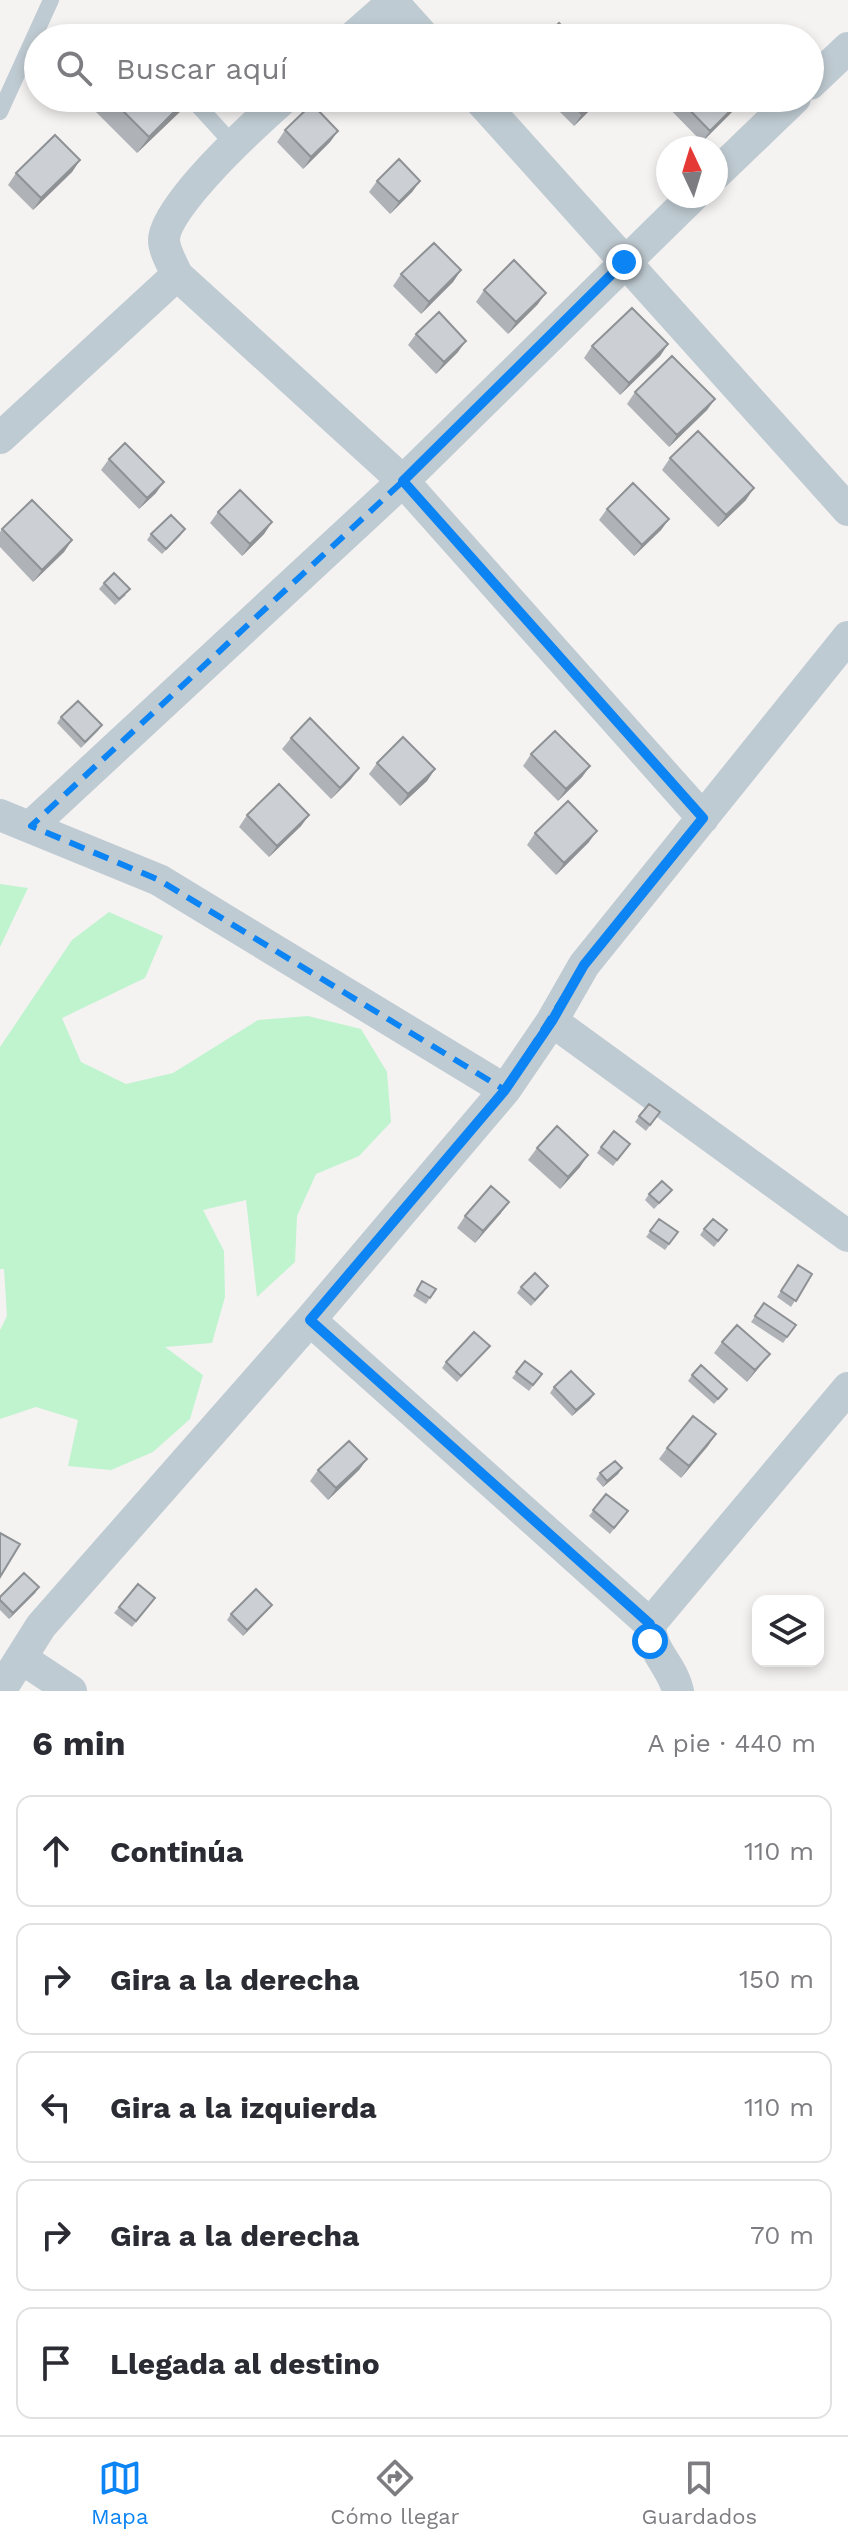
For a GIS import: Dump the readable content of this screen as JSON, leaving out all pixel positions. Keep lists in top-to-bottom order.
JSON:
{
  "north": "top",
  "page": {
    "search": "Buscar aquí",
    "heading": ["6 min", "A pie · 440 m"],
    "list": [
      ["Continúa", "110 m"],
      ["Gira a la derecha", "150 m"],
      ["Gira a la izquierda", "110 m"],
      ["Gira a la derecha", "70 m"],
      "Llegada al destino"
    ],
    "nav": ["Mapa", "Cómo llegar", "Guardados"]
  }
}
